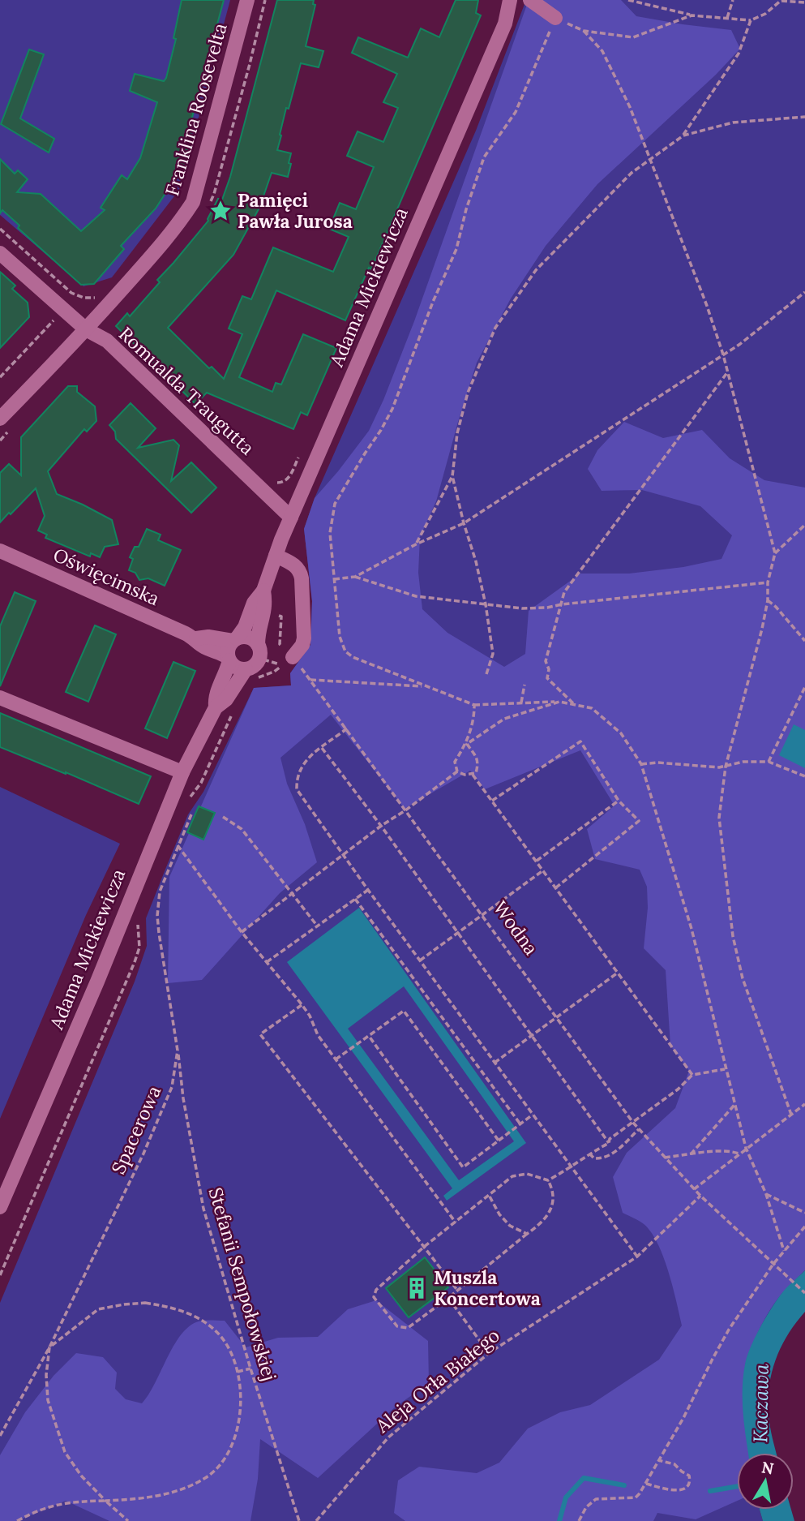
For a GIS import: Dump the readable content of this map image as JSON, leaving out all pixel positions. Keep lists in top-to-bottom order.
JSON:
{
  "streets": {
    "street": [
      "Franklina Roosevelta",
      "Adama Mickiewicza",
      "Romualda Traugutta",
      "Oświęcimska"
    ],
    "path": [
      "Wodna",
      "Spacerowa",
      "Stefanii Sempołowskiej",
      "Aleja Orła Białego"
    ]
  },
  "crossings": [
    ["Franklina Roosevelta", "Romualda Traugutta"],
    ["Adama Mickiewicza", "Romualda Traugutta"],
    ["Adama Mickiewicza", "Oświęcimska"],
    ["Wodna", "Aleja Orła Białego"],
    ["Spacerowa", "Stefanii Sempołowskiej"]
  ],
  "water": ["Kaczawa"],
  "places": {
    "place": ["Pamięci Pawła Jurosa"],
    "building": ["Muszla Koncertowa"]
  },
  "north": "top"
}
